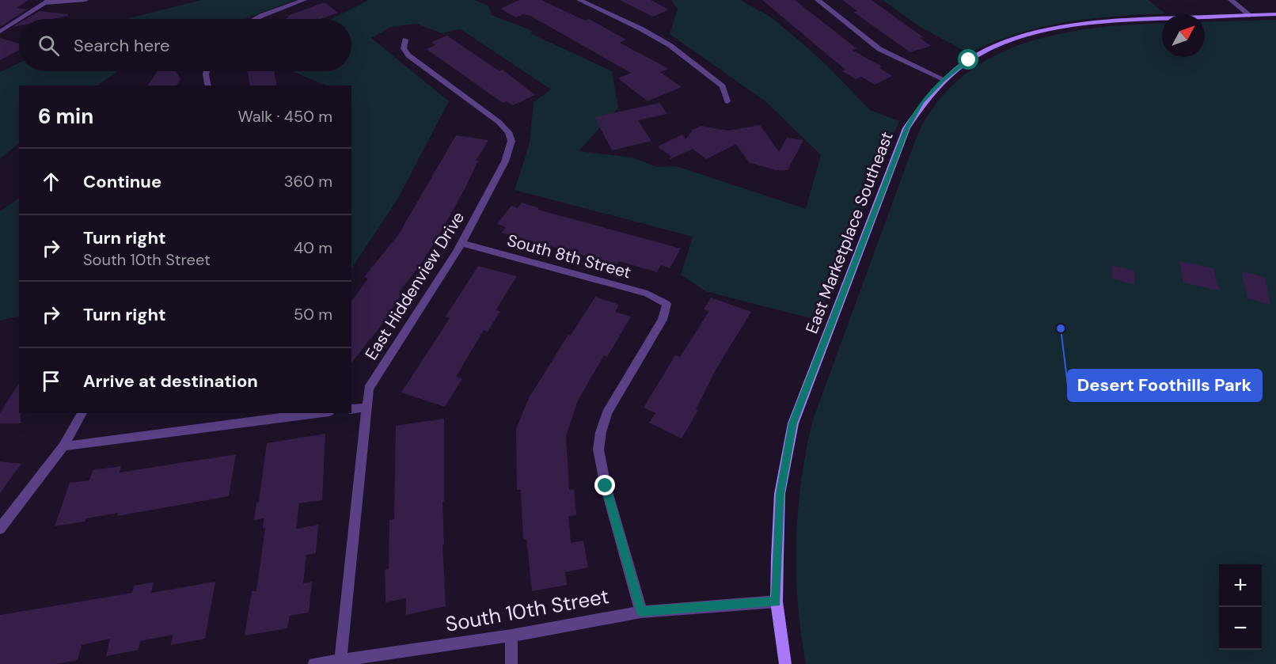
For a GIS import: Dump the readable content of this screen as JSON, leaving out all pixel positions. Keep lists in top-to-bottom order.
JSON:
{
  "streets": {
    "street": [
      "East Marketplace Southeast",
      "South 8th Street",
      "East Hiddenview Drive",
      "South 10th Street"
    ]
  },
  "crossings": [
    ["East Marketplace Southeast", "South 10th Street"],
    ["South 8th Street", "East Hiddenview Drive"],
    ["South 8th Street", "South 10th Street"],
    ["East Hiddenview Drive", "South 10th Street"]
  ],
  "places": ["Desert Foothills Park"],
  "north": "top right",
  "page": {
    "search": "Search here",
    "heading": ["6 min", "Walk · 450 m"],
    "list": [
      ["Continue", "360 m"],
      ["Turn right", "South 10th Street", "40 m"],
      ["Turn right", "50 m"],
      "Arrive at destination"
    ],
    "map_buttons": ["+", "−"]
  }
}
